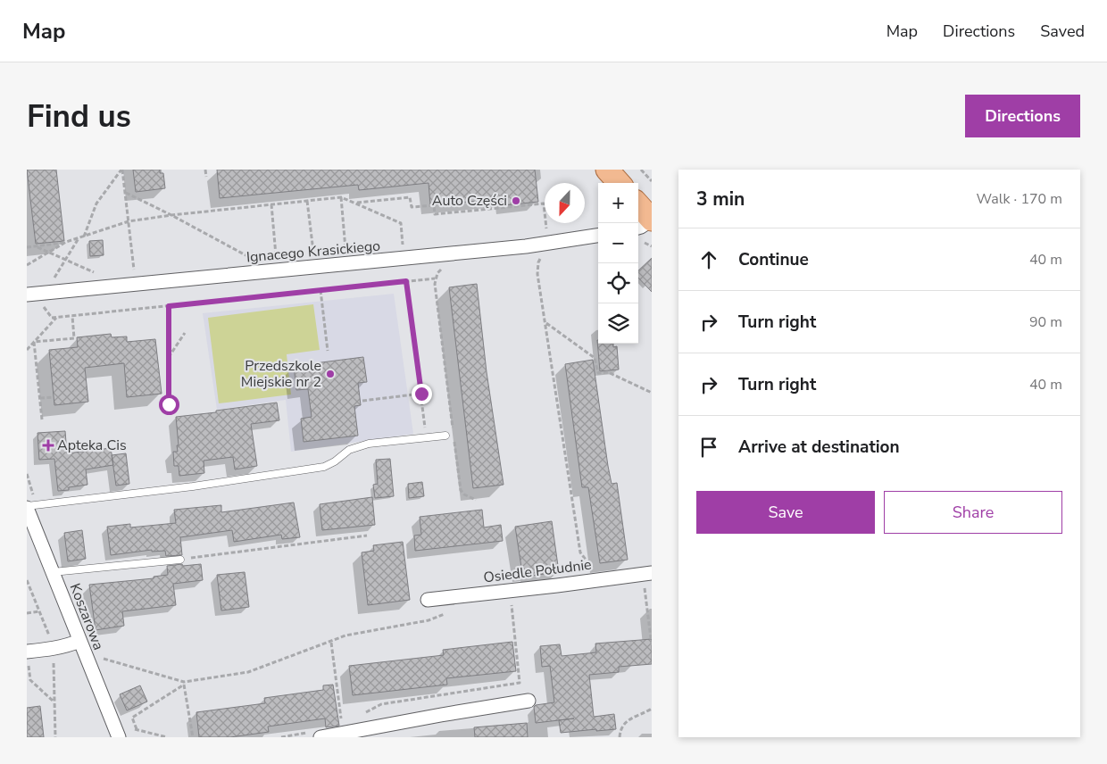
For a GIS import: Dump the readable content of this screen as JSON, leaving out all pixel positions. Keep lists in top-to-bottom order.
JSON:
{
  "streets": {
    "street": ["Ignacego Krasickiego", "Osiedle Południe", "Koszarowa"]
  },
  "places": {
    "other": ["Auto Części", "Przedszkole Miejskie nr 2"],
    "health": ["Apteka Cis"]
  },
  "north": "bottom",
  "page": {
    "header": "Map",
    "nav": ["Map", "Directions", "Saved"],
    "buttons": [
      "Directions",
      ["Save", "Share"]
    ],
    "title": "Find us",
    "heading": ["3 min", "Walk · 170 m"],
    "map_buttons": ["+", "−"],
    "list": [
      ["Continue", "40 m"],
      ["Turn right", "90 m"],
      ["Turn right", "40 m"],
      "Arrive at destination"
    ]
  }
}
